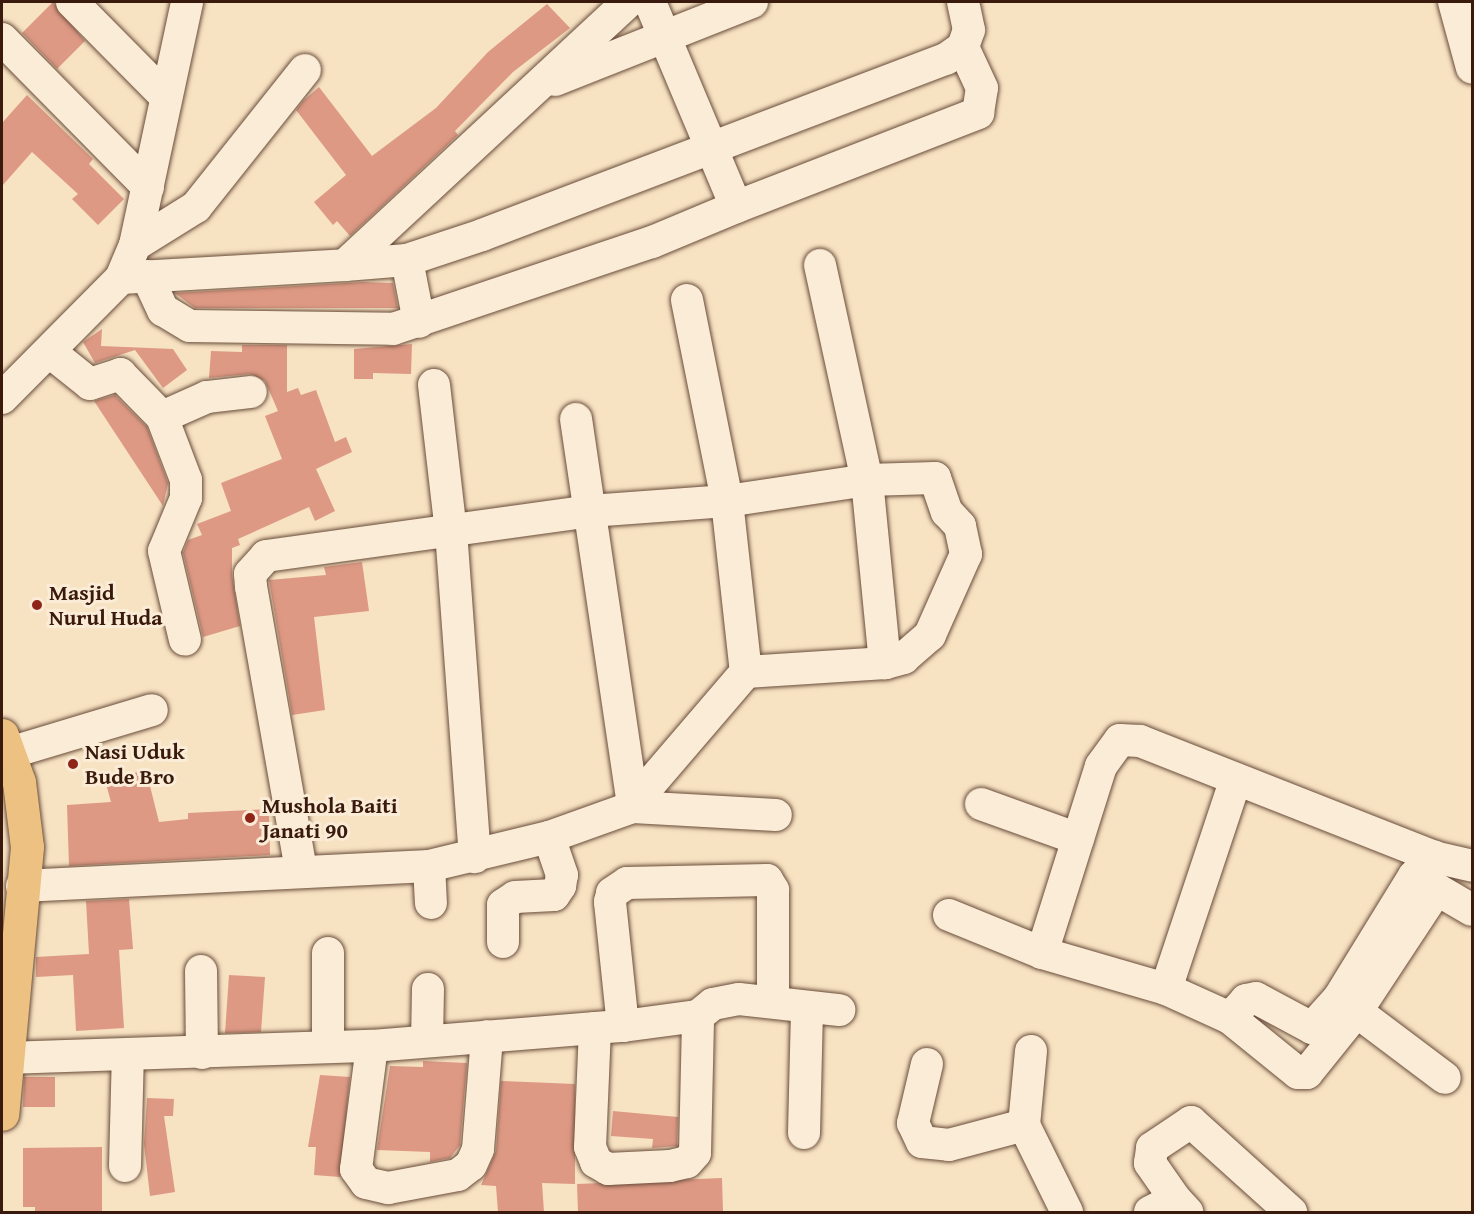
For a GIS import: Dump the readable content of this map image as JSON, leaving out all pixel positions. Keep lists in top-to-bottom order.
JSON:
{
  "places": ["Masjid Nurul Huda", "Nasi Uduk Bude Bro", "Mushola Baiti Janati 90"]
}
